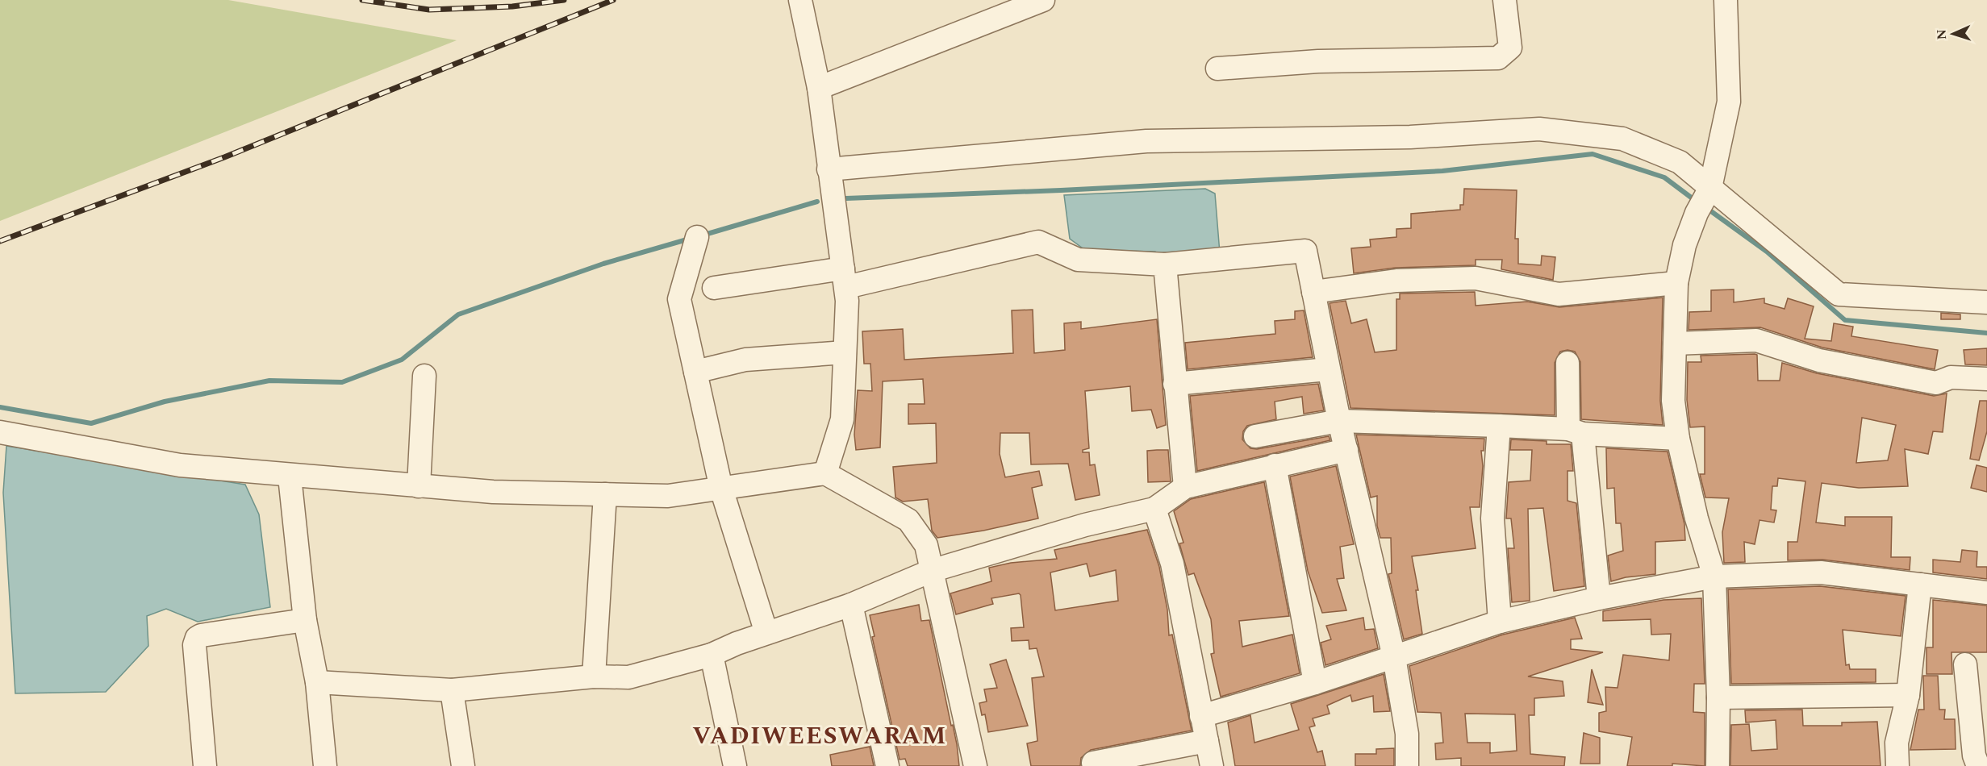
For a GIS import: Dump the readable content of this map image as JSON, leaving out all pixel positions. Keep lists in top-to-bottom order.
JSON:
{
  "districts": ["VADIWEESWARAM"],
  "north": "left"
}
